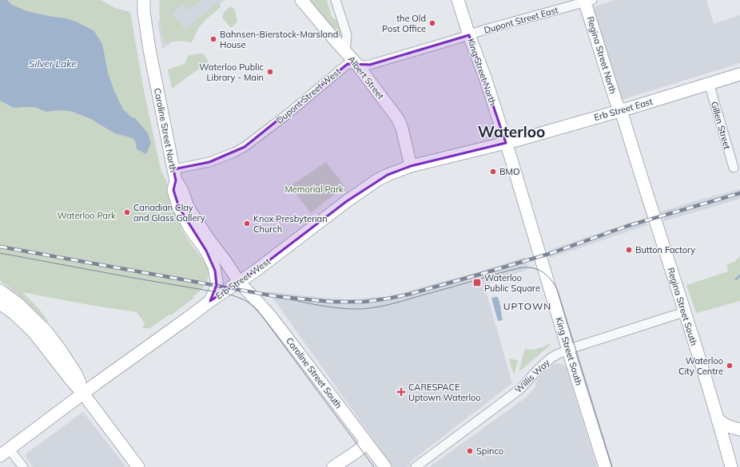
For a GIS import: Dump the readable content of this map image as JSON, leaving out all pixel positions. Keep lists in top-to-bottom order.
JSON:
{
  "streets": {
    "main road": [
      "Regina Street North",
      "King Street North",
      "Albert Street",
      "Erb Street East",
      "Caroline Street North",
      "Erb Street West",
      "Regina Street South",
      "King Street South",
      "Caroline Street South"
    ],
    "street": [
      "Dupont Street East",
      "Dupont Street West",
      "Gillen Street",
      "Willis Way"
    ]
  },
  "crossings": [
    ["Dupont Street East", "Regina Street North"],
    ["Dupont Street East", "King Street North"],
    ["Dupont Street East", "Dupont Street West"],
    ["Regina Street North", "Erb Street East"],
    ["Regina Street North", "Regina Street South"],
    ["King Street North", "Dupont Street West"],
    ["King Street North", "Erb Street East"],
    ["King Street North", "Erb Street West"],
    ["King Street North", "King Street South"],
    ["Albert Street", "Dupont Street West"],
    ["Albert Street", "Erb Street West"],
    ["Dupont Street West", "Caroline Street North"],
    ["Erb Street East", "Gillen Street"],
    ["Erb Street East", "Erb Street West"],
    ["Erb Street East", "Regina Street South"],
    ["Erb Street East", "King Street South"],
    ["Caroline Street North", "Erb Street West"],
    ["Caroline Street North", "Caroline Street South"],
    ["Erb Street West", "King Street South"],
    ["Erb Street West", "Caroline Street South"],
    ["Regina Street South", "Willis Way"],
    ["King Street South", "Willis Way"]
  ],
  "districts": ["Waterloo", "UPTOWN"],
  "water": ["Silver Lake"],
  "parks": ["Memorial Park", "Waterloo Park"],
  "places": {
    "other": [
      "the Old Post Office",
      "Bahnsen-Bierstock-Marsland House",
      "Waterloo Public Library - Main",
      "BMO",
      "Canadian Clay and Glass Gallery",
      "Knox Presbyterian Church",
      "Button Factory",
      "Waterloo City Centre",
      "Spinco"
    ],
    "transit": ["Waterloo Public Square"],
    "health": ["CARESPACE Uptown Waterloo"]
  }
}
